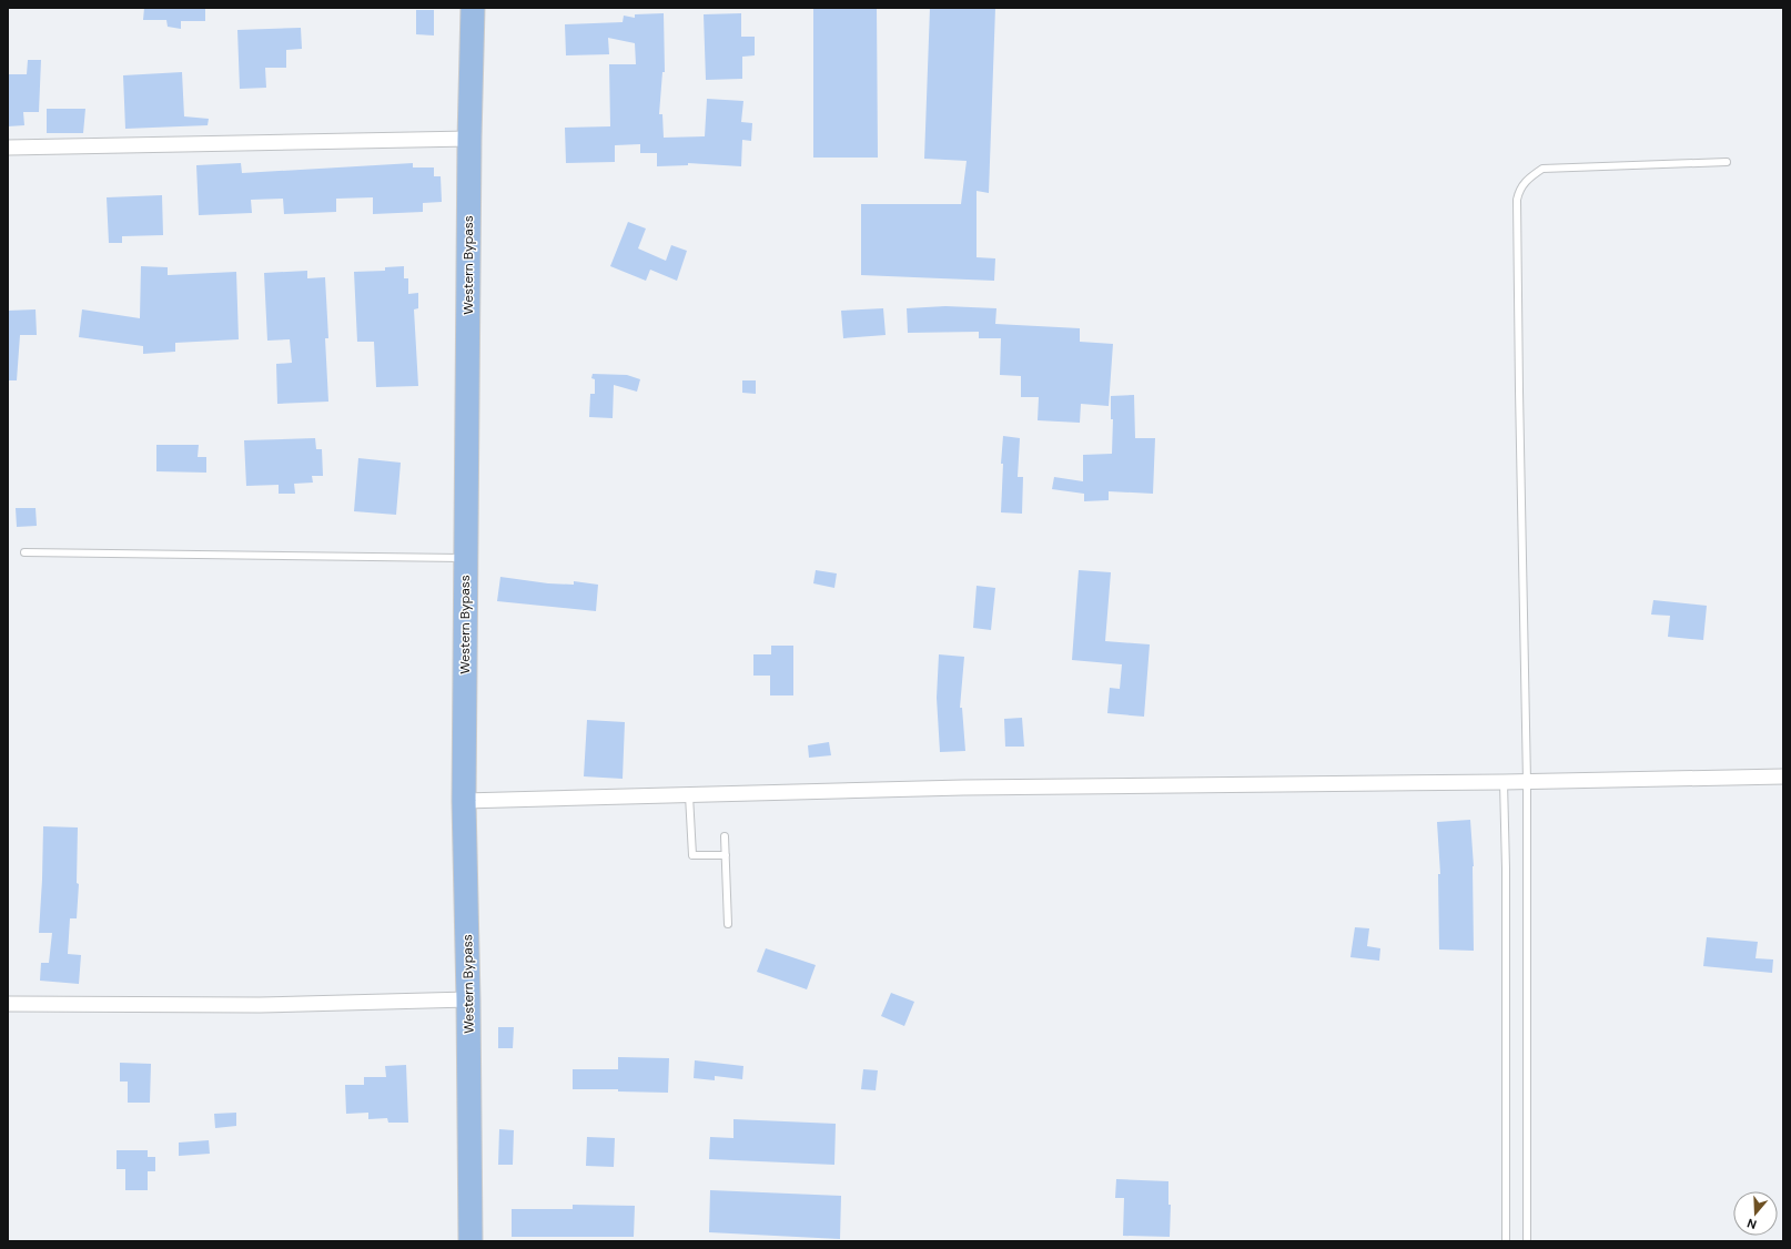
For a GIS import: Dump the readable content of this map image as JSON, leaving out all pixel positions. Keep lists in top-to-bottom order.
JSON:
{
  "streets": {
    "main road": ["Western Bypass"]
  },
  "north": "bottom"
}
